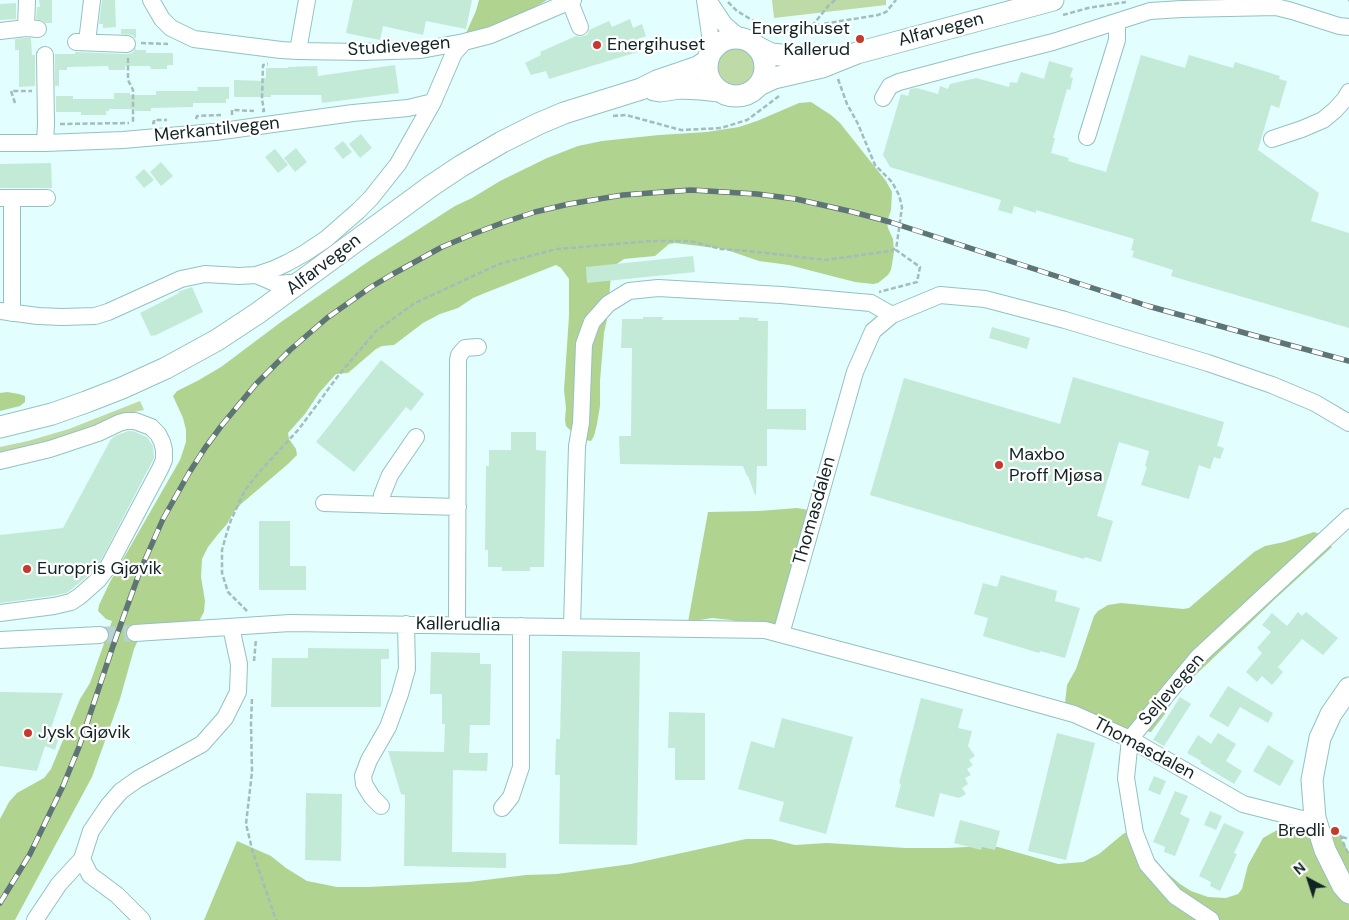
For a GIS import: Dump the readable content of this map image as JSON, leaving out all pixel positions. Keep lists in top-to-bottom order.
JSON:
{
  "streets": {
    "main road": ["Alfarvegen"],
    "street": [
      "Studievegen",
      "Merkantilvegen",
      "Thomasdalen",
      "Kallerudlia",
      "Seljevegen"
    ]
  },
  "crossings": [
    ["Thomasdalen", "Kallerudlia"],
    ["Thomasdalen", "Seljevegen"]
  ],
  "places": [
    "Energihuset Kallerud",
    "Energihuset",
    "Maxbo Proff Mjøsa",
    "Europris Gjøvik",
    "Jysk Gjøvik",
    "Bredli"
  ],
  "north": "top left"
}
